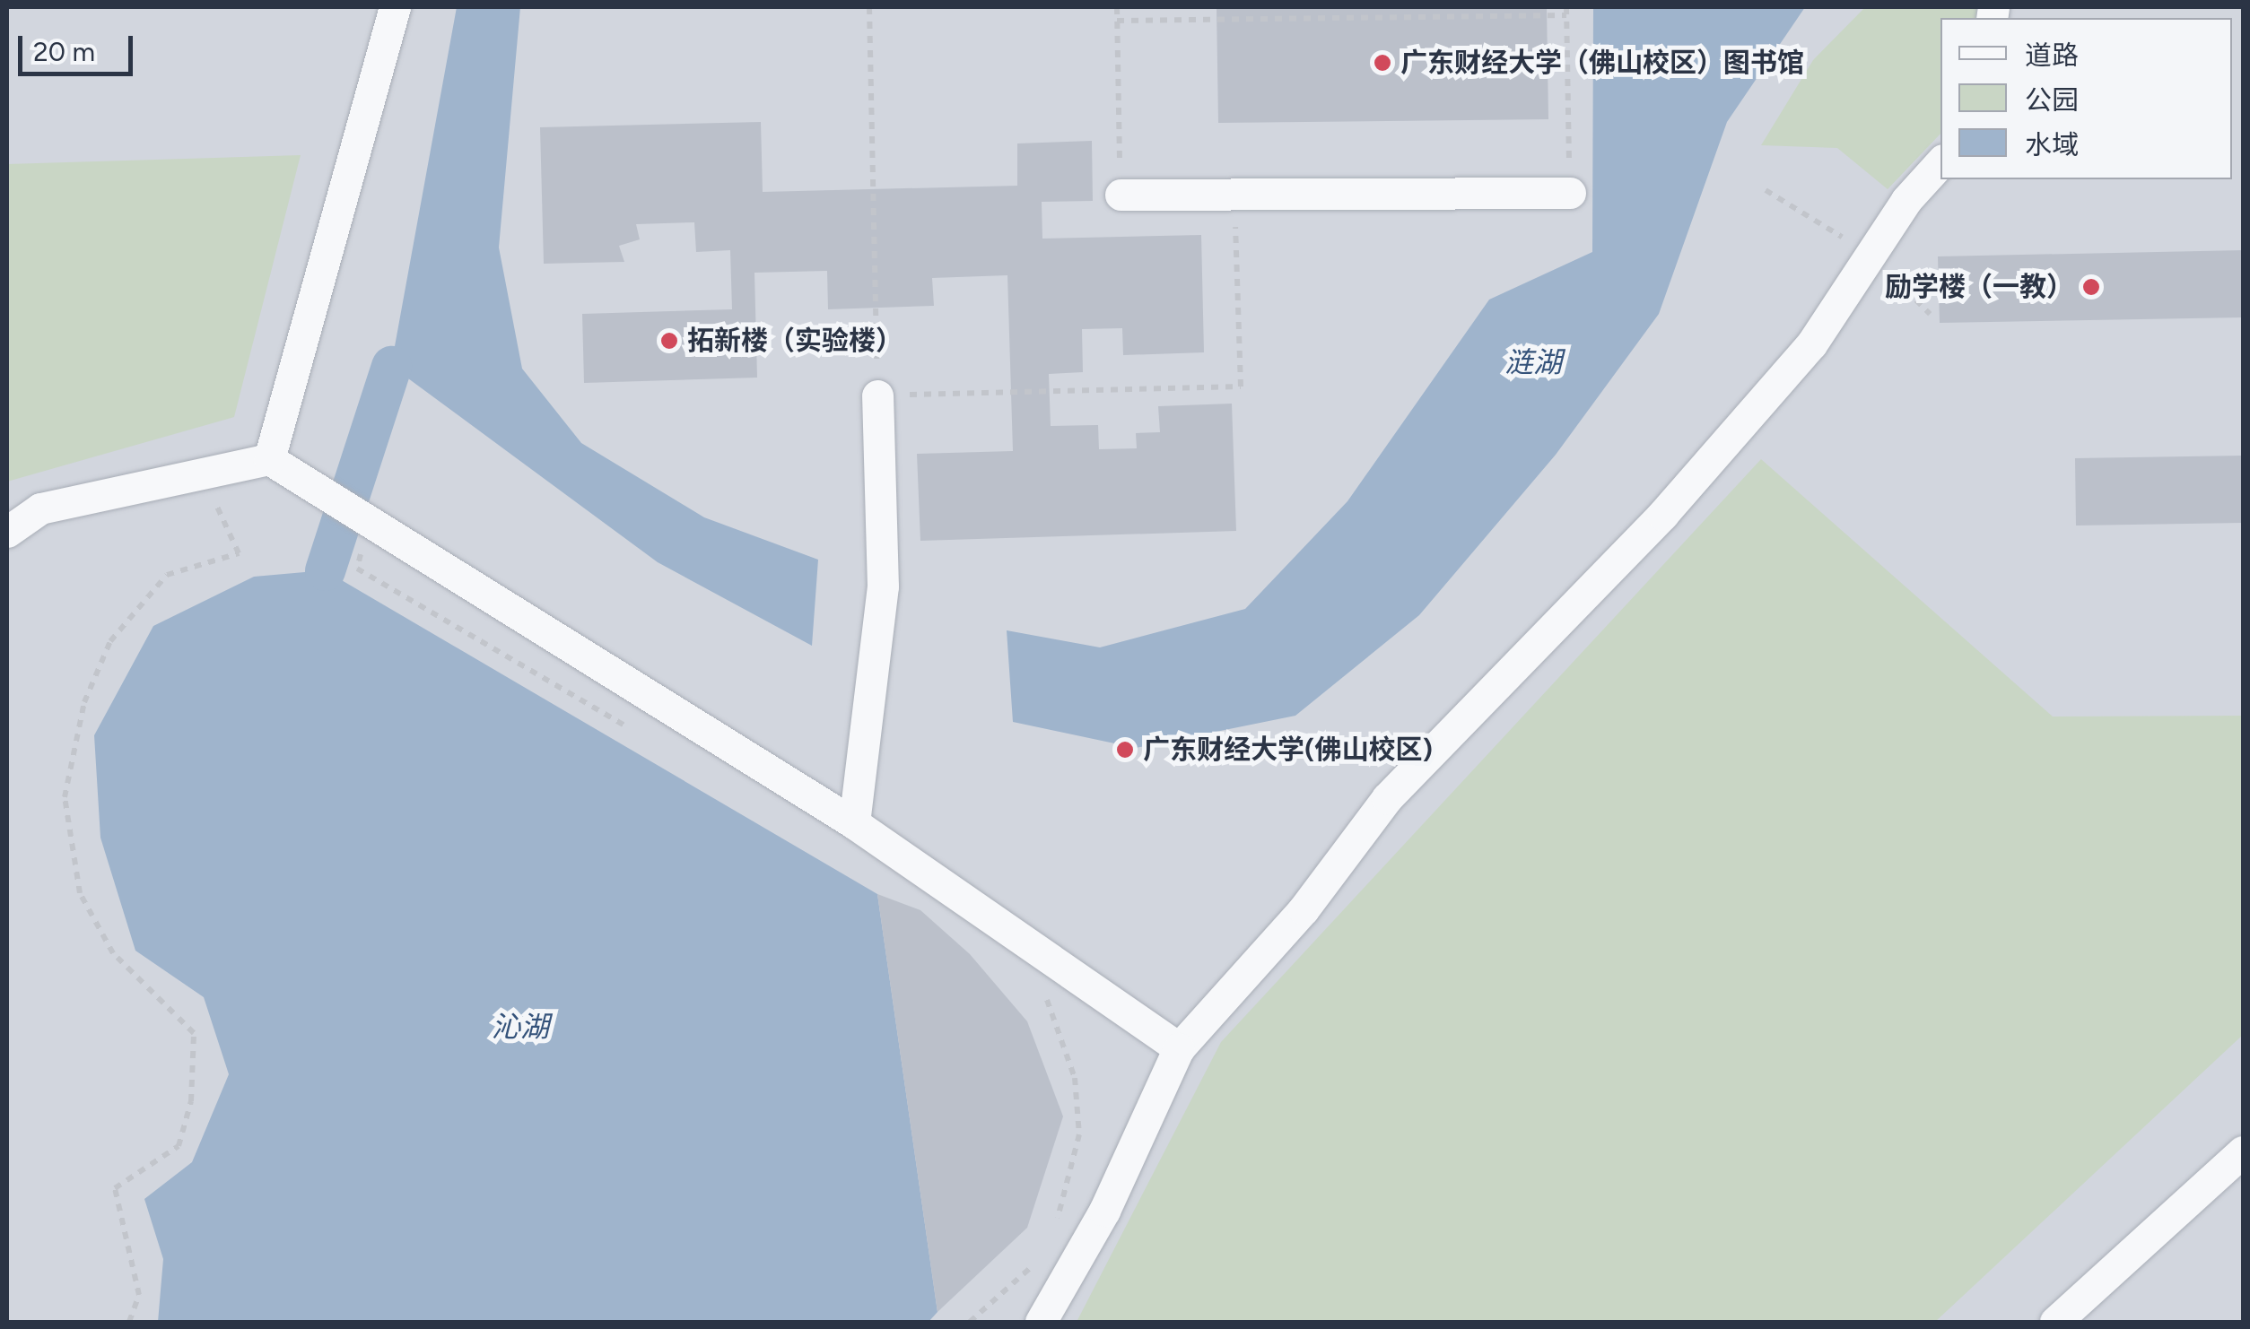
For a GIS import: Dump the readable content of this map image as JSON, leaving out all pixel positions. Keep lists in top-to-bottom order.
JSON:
{
  "water": ["涟湖", "沁湖"],
  "places": [
    "广东财经大学（佛山校区）图书馆",
    "励学楼（一教）",
    "拓新楼（实验楼）",
    "广东财经大学(佛山校区)"
  ],
  "legend": ["道路", "公园", "水域"],
  "scale_bar": "20 m"
}
